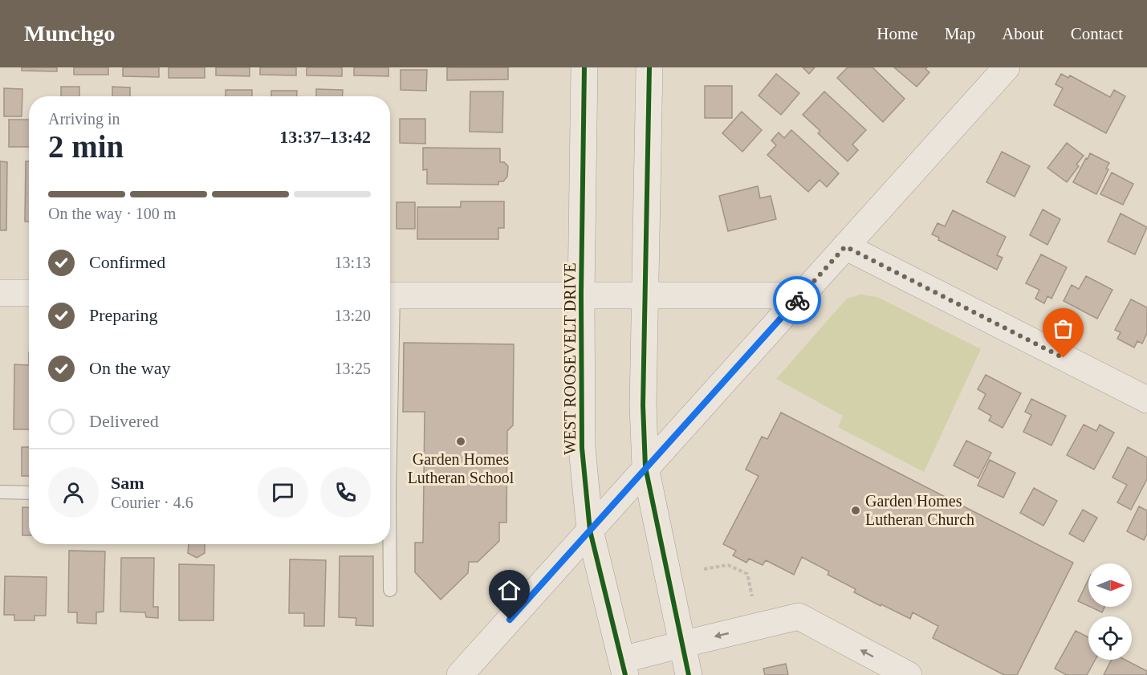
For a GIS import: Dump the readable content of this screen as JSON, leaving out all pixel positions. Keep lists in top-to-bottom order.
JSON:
{
  "streets": {
    "street": ["WEST ROOSEVELT DRIVE"]
  },
  "places": ["Garden Homes Lutheran School", "Garden Homes Lutheran Church"],
  "north": "right",
  "page": {
    "header": "Munchgo",
    "nav": [
      "Home",
      "Map",
      "About",
      "Contact"
    ],
    "heading": ["2 min", "Arriving in", "13:37–13:42"],
    "panel": ["Sam", "Courier · 4.6"],
    "bar": "On the way · 100 m",
    "list": [
      ["Confirmed", "13:13"],
      ["Preparing", "13:20"],
      ["On the way", "13:25"],
      "Delivered"
    ]
  }
}
